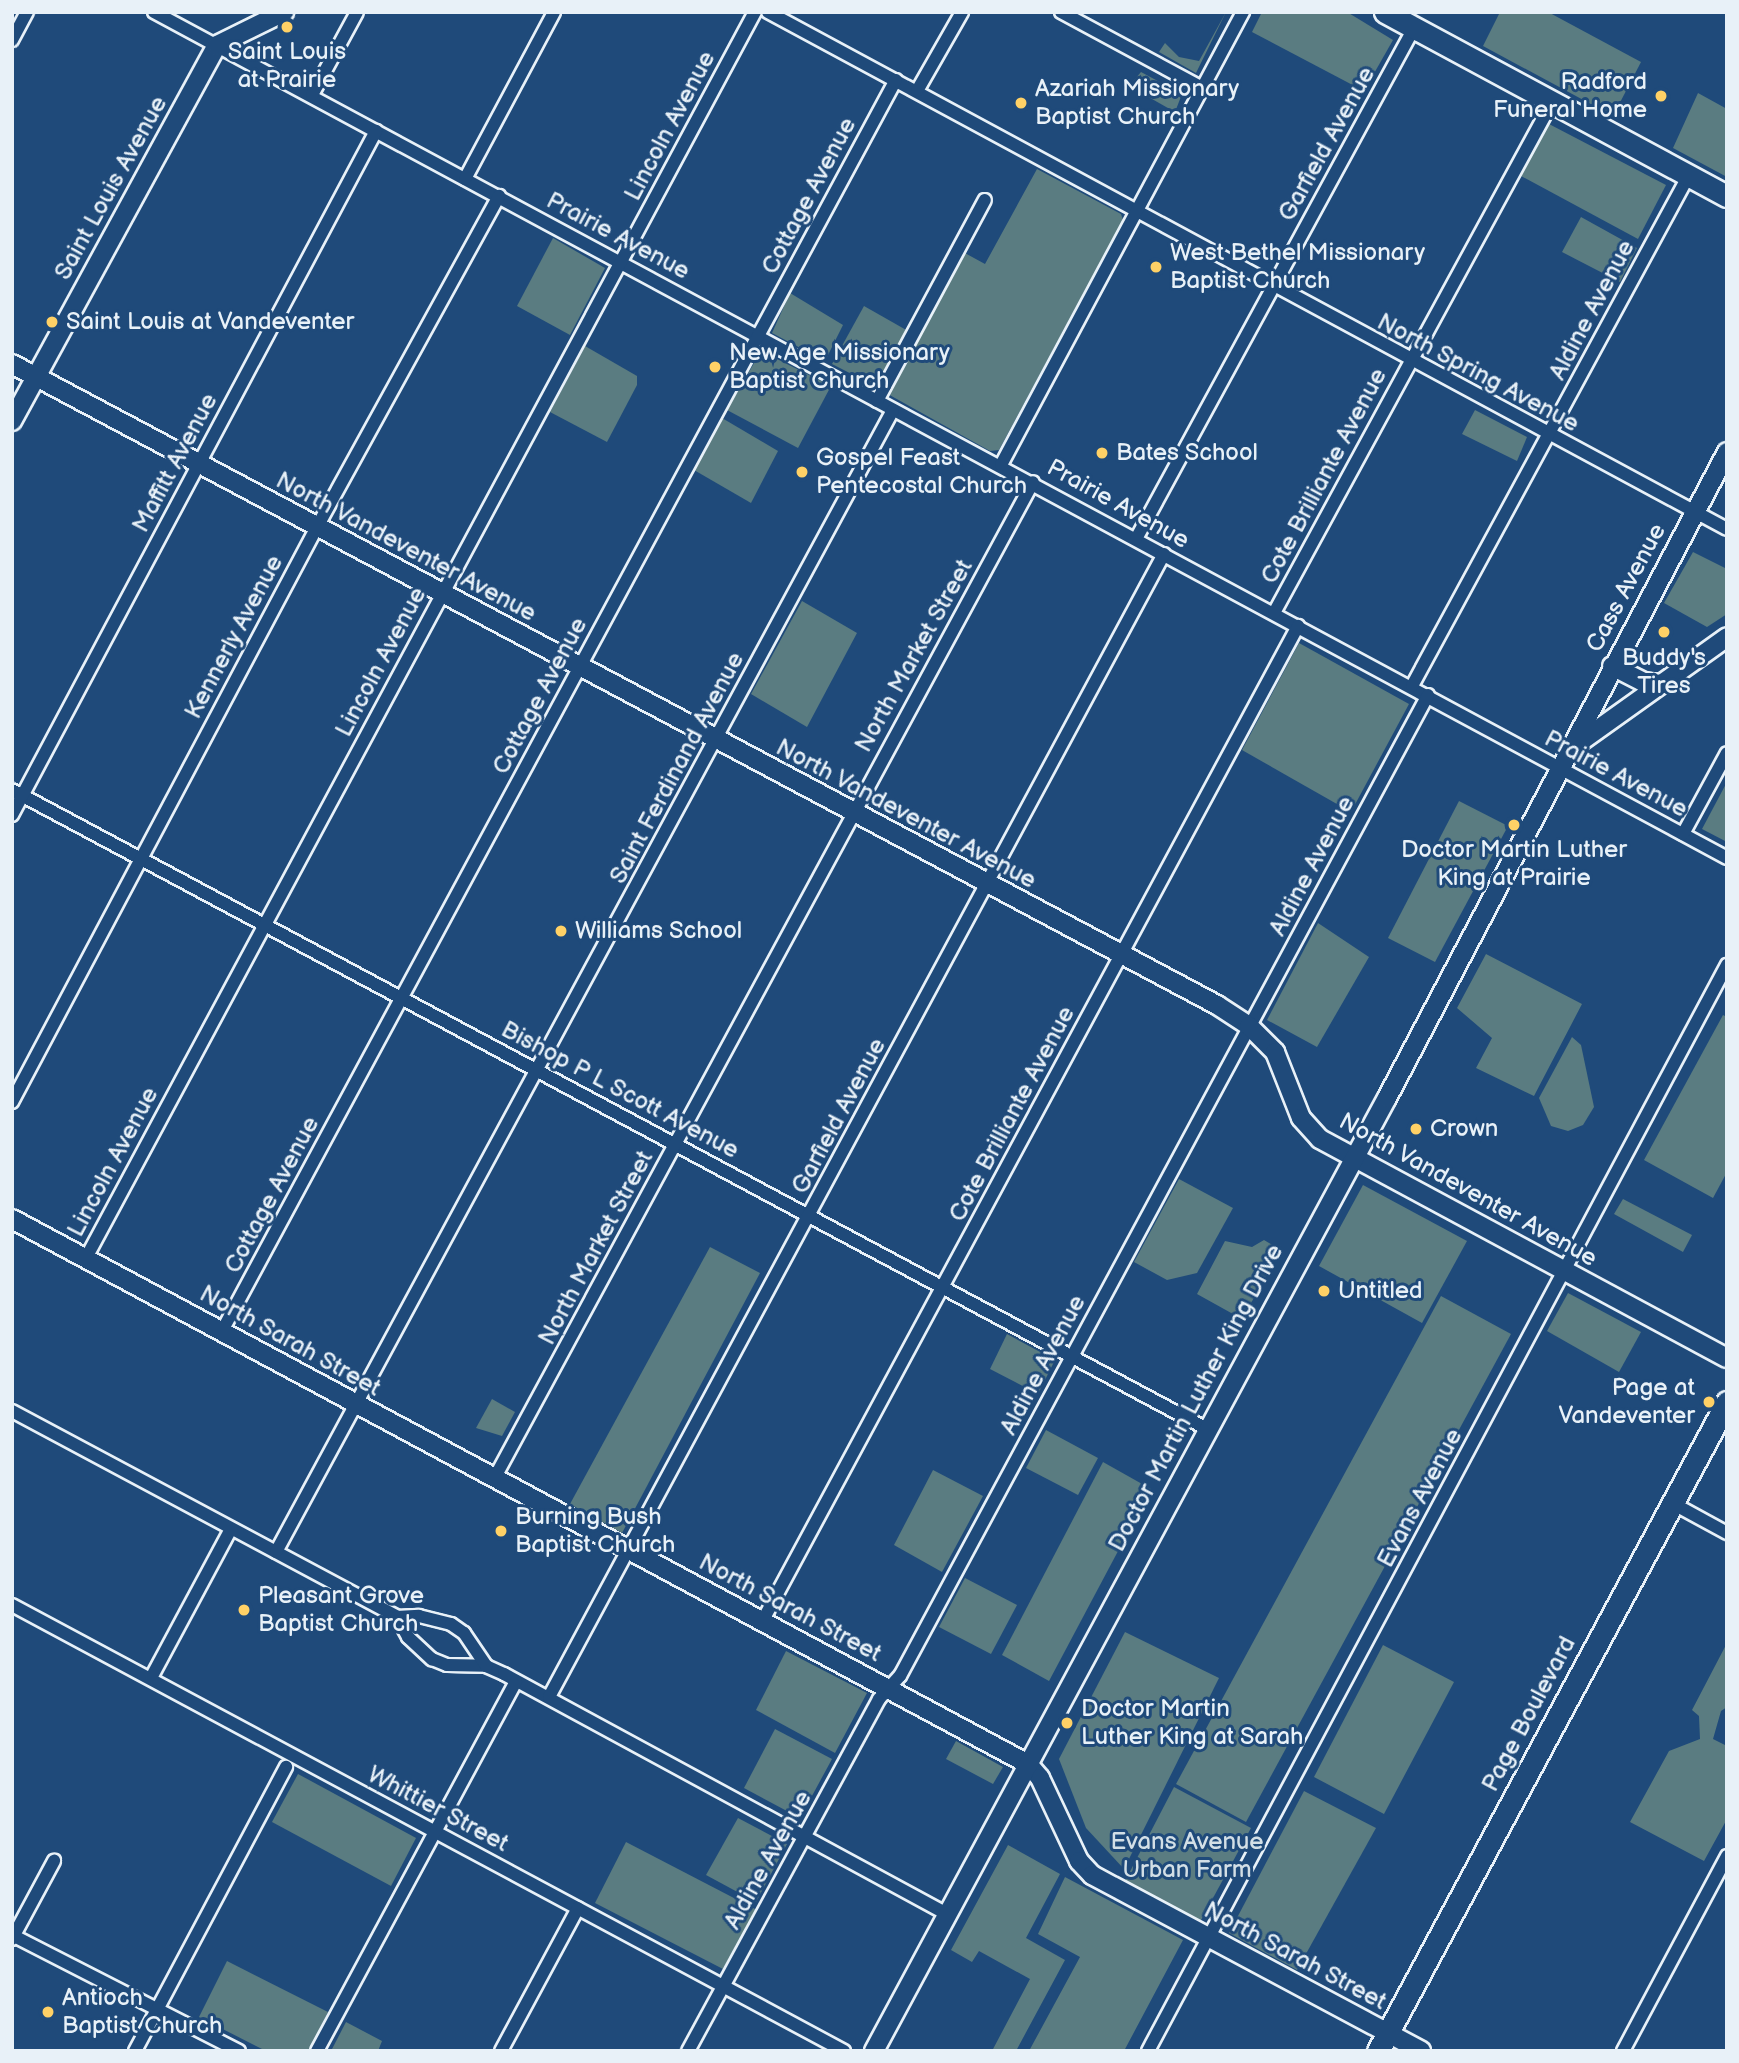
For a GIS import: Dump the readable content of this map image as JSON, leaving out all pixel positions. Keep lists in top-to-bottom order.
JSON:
{
  "streets": {
    "main road": [
      "Saint Louis Avenue",
      "North Vandeventer Avenue",
      "Cass Avenue",
      "North Sarah Street",
      "Doctor Martin Luther King Drive",
      "Page Boulevard"
    ],
    "street": [
      "Lincoln Avenue",
      "Garfield Avenue",
      "Cottage Avenue",
      "Prairie Avenue",
      "Aldine Avenue",
      "North Spring Avenue",
      "Maffitt Avenue",
      "Cote Brilliante Avenue",
      "Kennerly Avenue",
      "North Market Street",
      "Saint Ferdinand Avenue",
      "Bishop P L Scott Avenue",
      "Evans Avenue",
      "Whittier Street"
    ]
  },
  "crossings": [
    ["Lincoln Avenue", "Prairie Avenue"],
    ["Lincoln Avenue", "North Vandeventer Avenue"],
    ["Lincoln Avenue", "Bishop P L Scott Avenue"],
    ["Lincoln Avenue", "North Sarah Street"],
    ["Garfield Avenue", "Prairie Avenue"],
    ["Garfield Avenue", "North Spring Avenue"],
    ["Garfield Avenue", "North Vandeventer Avenue"],
    ["Garfield Avenue", "Bishop P L Scott Avenue"],
    ["Garfield Avenue", "North Sarah Street"],
    ["Saint Louis Avenue", "Prairie Avenue"],
    ["Saint Louis Avenue", "North Vandeventer Avenue"],
    ["Cottage Avenue", "Prairie Avenue"],
    ["Cottage Avenue", "North Spring Avenue"],
    ["Cottage Avenue", "North Vandeventer Avenue"],
    ["Cottage Avenue", "Bishop P L Scott Avenue"],
    ["Cottage Avenue", "North Sarah Street"],
    ["Prairie Avenue", "Aldine Avenue"],
    ["Prairie Avenue", "Maffitt Avenue"],
    ["Prairie Avenue", "Cote Brilliante Avenue"],
    ["Prairie Avenue", "Cass Avenue"],
    ["Prairie Avenue", "Kennerly Avenue"],
    ["Prairie Avenue", "North Market Street"],
    ["Prairie Avenue", "Saint Ferdinand Avenue"],
    ["Prairie Avenue", "Doctor Martin Luther King Drive"],
    ["Aldine Avenue", "North Spring Avenue"],
    ["Aldine Avenue", "North Vandeventer Avenue"],
    ["Aldine Avenue", "Bishop P L Scott Avenue"],
    ["Aldine Avenue", "North Sarah Street"],
    ["Aldine Avenue", "Whittier Street"],
    ["North Spring Avenue", "Cote Brilliante Avenue"],
    ["North Spring Avenue", "Cass Avenue"],
    ["Maffitt Avenue", "North Vandeventer Avenue"],
    ["Maffitt Avenue", "Bishop P L Scott Avenue"],
    ["Cote Brilliante Avenue", "North Vandeventer Avenue"],
    ["Cote Brilliante Avenue", "Bishop P L Scott Avenue"],
    ["Cote Brilliante Avenue", "North Sarah Street"],
    ["North Vandeventer Avenue", "Kennerly Avenue"],
    ["North Vandeventer Avenue", "North Market Street"],
    ["North Vandeventer Avenue", "Saint Ferdinand Avenue"],
    ["North Vandeventer Avenue", "Doctor Martin Luther King Drive"],
    ["North Vandeventer Avenue", "Evans Avenue"],
    ["Cass Avenue", "Doctor Martin Luther King Drive"],
    ["Kennerly Avenue", "Bishop P L Scott Avenue"],
    ["North Market Street", "Bishop P L Scott Avenue"],
    ["North Market Street", "North Sarah Street"],
    ["Saint Ferdinand Avenue", "Bishop P L Scott Avenue"],
    ["Saint Ferdinand Avenue", "North Sarah Street"],
    ["Bishop P L Scott Avenue", "Doctor Martin Luther King Drive"],
    ["North Sarah Street", "Doctor Martin Luther King Drive"],
    ["North Sarah Street", "Evans Avenue"],
    ["North Sarah Street", "Page Boulevard"]
  ],
  "parks": ["Evans Avenue Urban Farm"],
  "places": [
    "Saint Louis at Prairie",
    "Radford Funeral Home",
    "Azariah Missionary Baptist Church",
    "West Bethel Missionary Baptist Church",
    "Saint Louis at Vandeventer",
    "New Age Missionary Baptist Church",
    "Bates School",
    "Gospel Feast Pentecostal Church",
    "Buddy's Tires",
    "Doctor Martin Luther King at Prairie",
    "Williams School",
    "Crown",
    "Untitled",
    "Page at Vandeventer",
    "Burning Bush Baptist Church",
    "Pleasant Grove Baptist Church",
    "Doctor Martin Luther King at Sarah",
    "Antioch Baptist Church"
  ]
}
